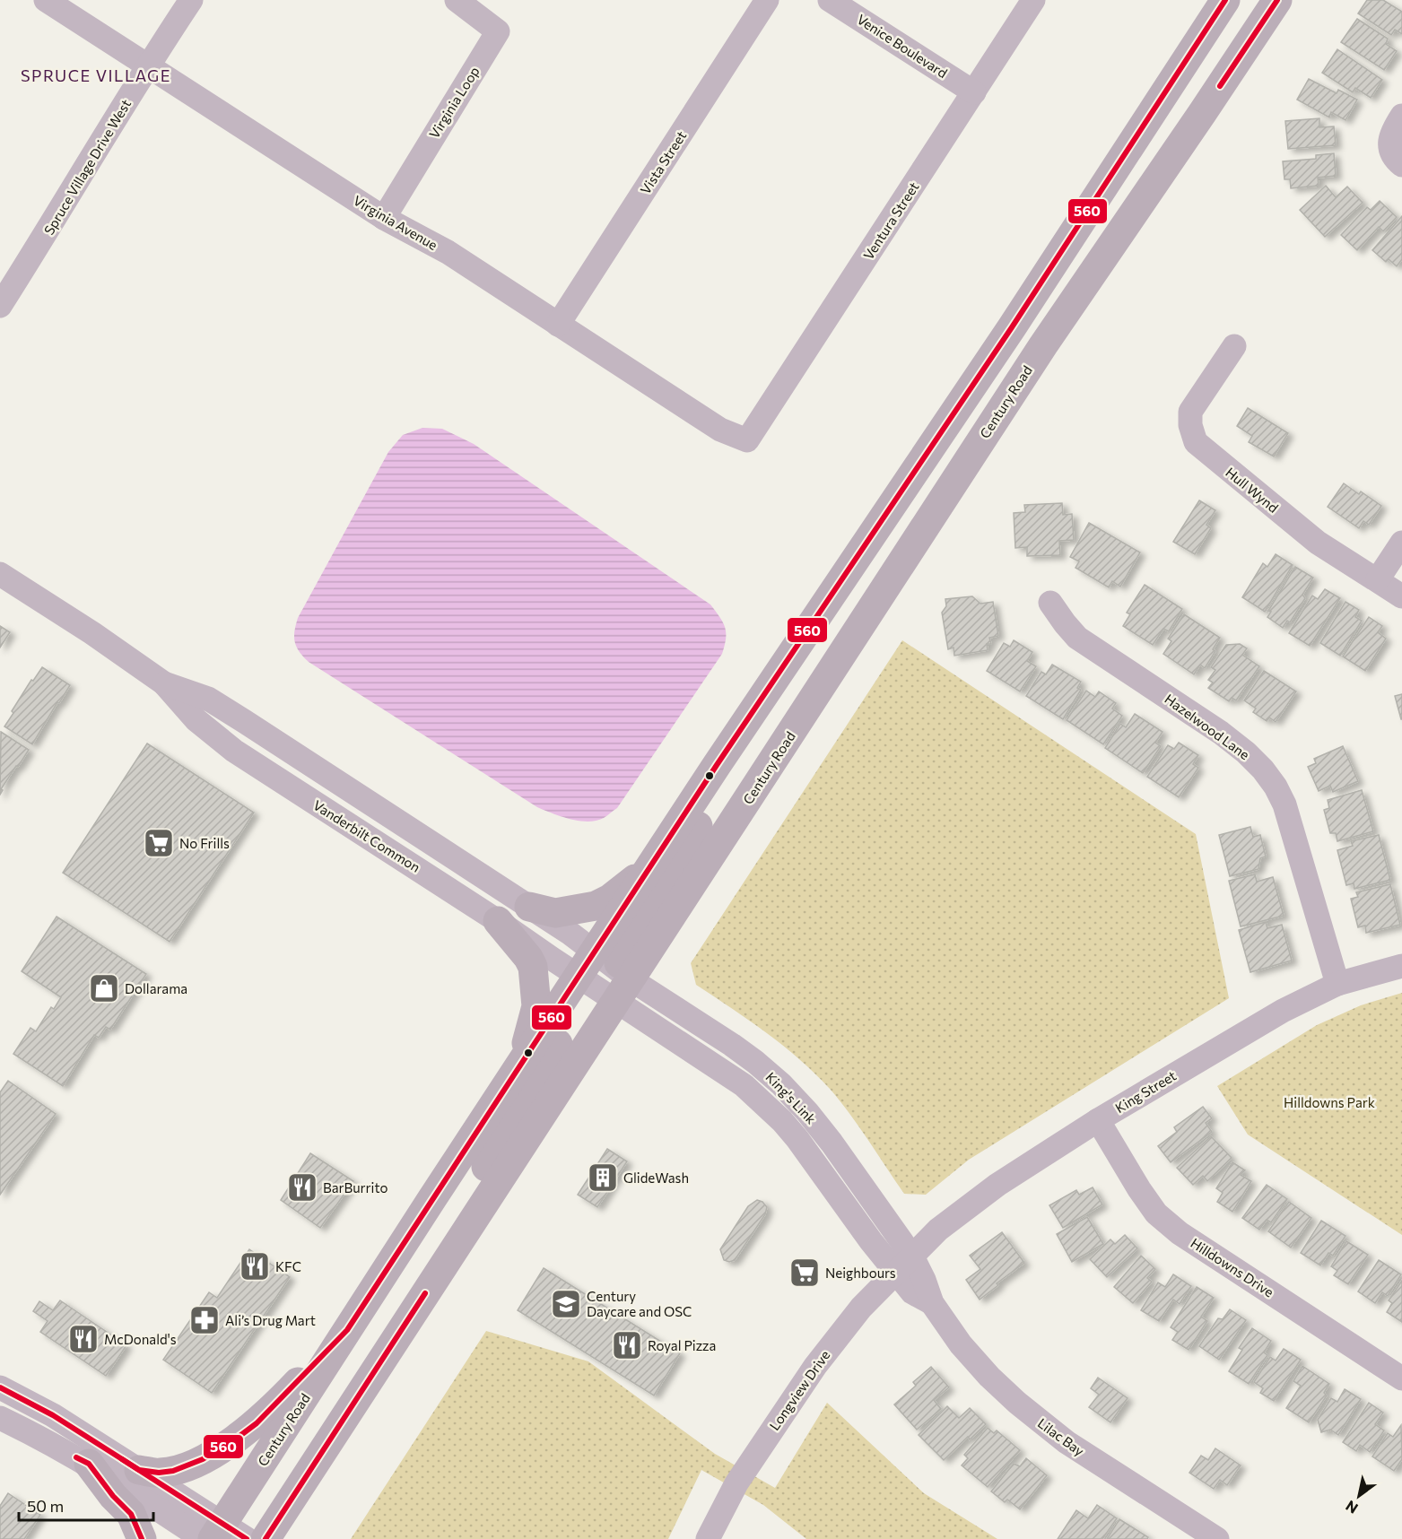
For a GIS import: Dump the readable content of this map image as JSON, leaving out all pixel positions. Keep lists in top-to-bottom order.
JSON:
{
  "streets": {
    "main road": ["Century Road"],
    "street": [
      "Venice Boulevard",
      "Virginia Loop",
      "Vista Street",
      "Spruce Village Drive West",
      "Ventura Street",
      "Virginia Avenue",
      "Hull Wynd",
      "Hazelwood Lane",
      "Vanderbilt Common",
      "King Street",
      "King's Link",
      "Hilldowns Drive",
      "Longview Drive",
      "Lilac Bay"
    ]
  },
  "crossings": [
    ["Venice Boulevard", "Ventura Street"],
    ["Virginia Loop", "Virginia Avenue"],
    ["Vista Street", "Virginia Avenue"],
    ["Spruce Village Drive West", "Virginia Avenue"],
    ["Ventura Street", "Virginia Avenue"],
    ["Century Road", "Vanderbilt Common"],
    ["Century Road", "King's Link"],
    ["Hazelwood Lane", "King Street"],
    ["Vanderbilt Common", "King's Link"],
    ["King Street", "King's Link"],
    ["King Street", "Hilldowns Drive"],
    ["King Street", "Longview Drive"],
    ["King Street", "Lilac Bay"],
    ["King's Link", "Longview Drive"],
    ["King's Link", "Lilac Bay"],
    ["Longview Drive", "Lilac Bay"]
  ],
  "districts": ["SPRUCE VILLAGE"],
  "parks": ["Hilldowns Park"],
  "places": {
    "supermarket": ["No Frills", "Neighbours"],
    "shop": ["Dollarama"],
    "building": ["GlideWash"],
    "restaurant": [
      "BarBurrito",
      "KFC",
      "McDonald's",
      "Royal Pizza"
    ],
    "school or university": ["Century Daycare and OSC"],
    "pharmacy": ["Ali’s Drug Mart"]
  },
  "lines": ["transit line 560"],
  "scale_bar": "50 m",
  "north": "bottom left"
}
